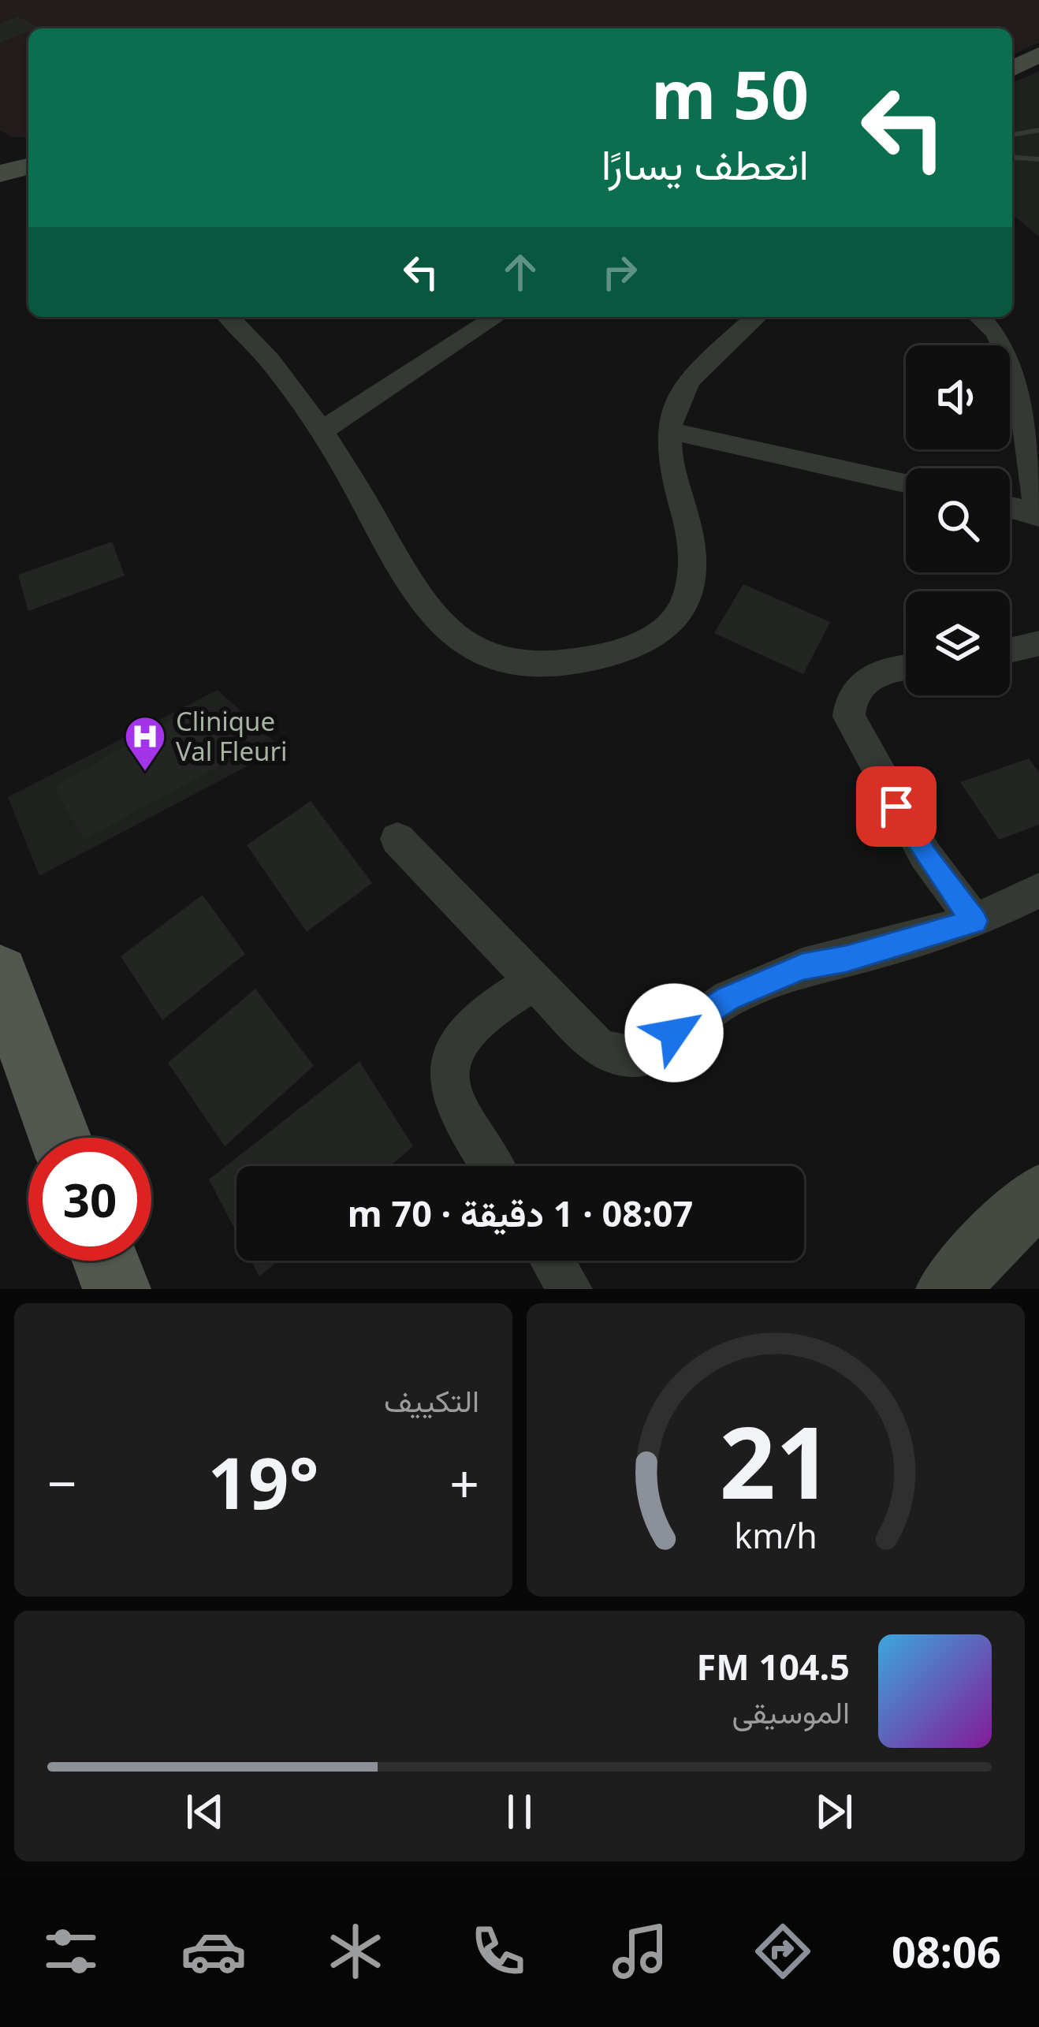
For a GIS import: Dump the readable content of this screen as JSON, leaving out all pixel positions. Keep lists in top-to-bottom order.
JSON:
{
  "places": {
    "hospital": ["Clinique Val Fleuri"]
  },
  "page": {
    "turn": ["50 m", "انعطف يسارًا"],
    "limit": "30",
    "trip": "08:07 · 1 دقيقة · 70 m",
    "tile": "التكييف",
    "heat": ["−", "19°", "+"],
    "song": ["104.5 FM", "الموسيقى"],
    "tabs": "08:06",
    "gauge": ["21", "km/h"]
  }
}
